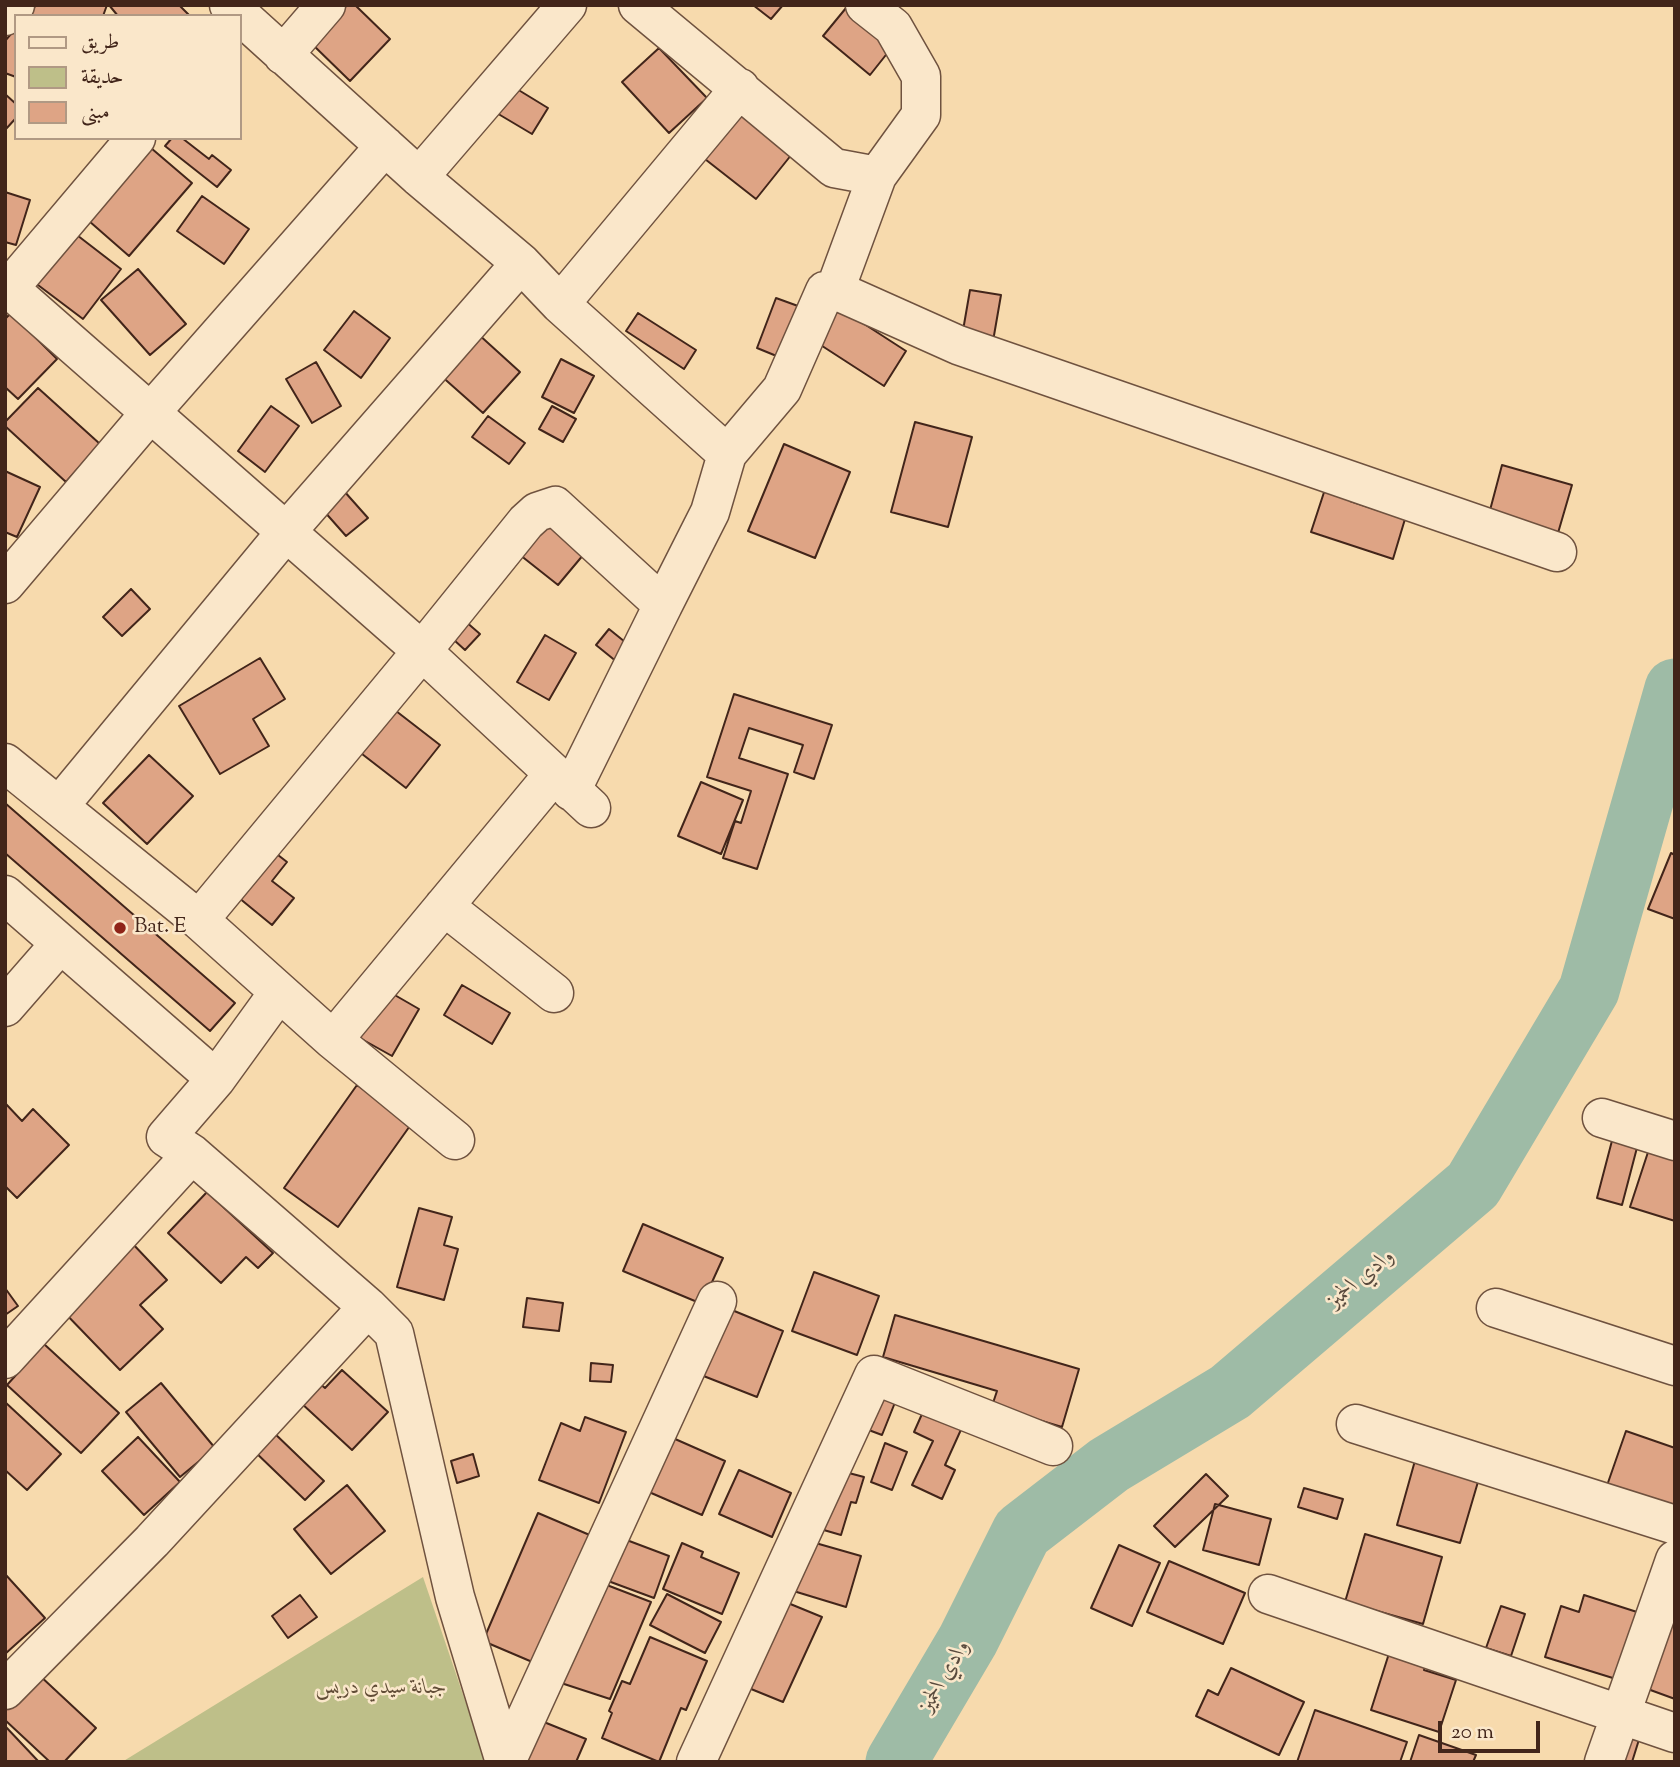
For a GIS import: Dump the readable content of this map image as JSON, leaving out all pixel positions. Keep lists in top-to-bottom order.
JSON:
{
  "water": ["وادي الحميز"],
  "parks": ["جبانة سيدي دريس"],
  "places": ["Bat. E"],
  "legend": ["طريق", "حديقة", "مبنى"],
  "scale_bar": "20 m"
}
